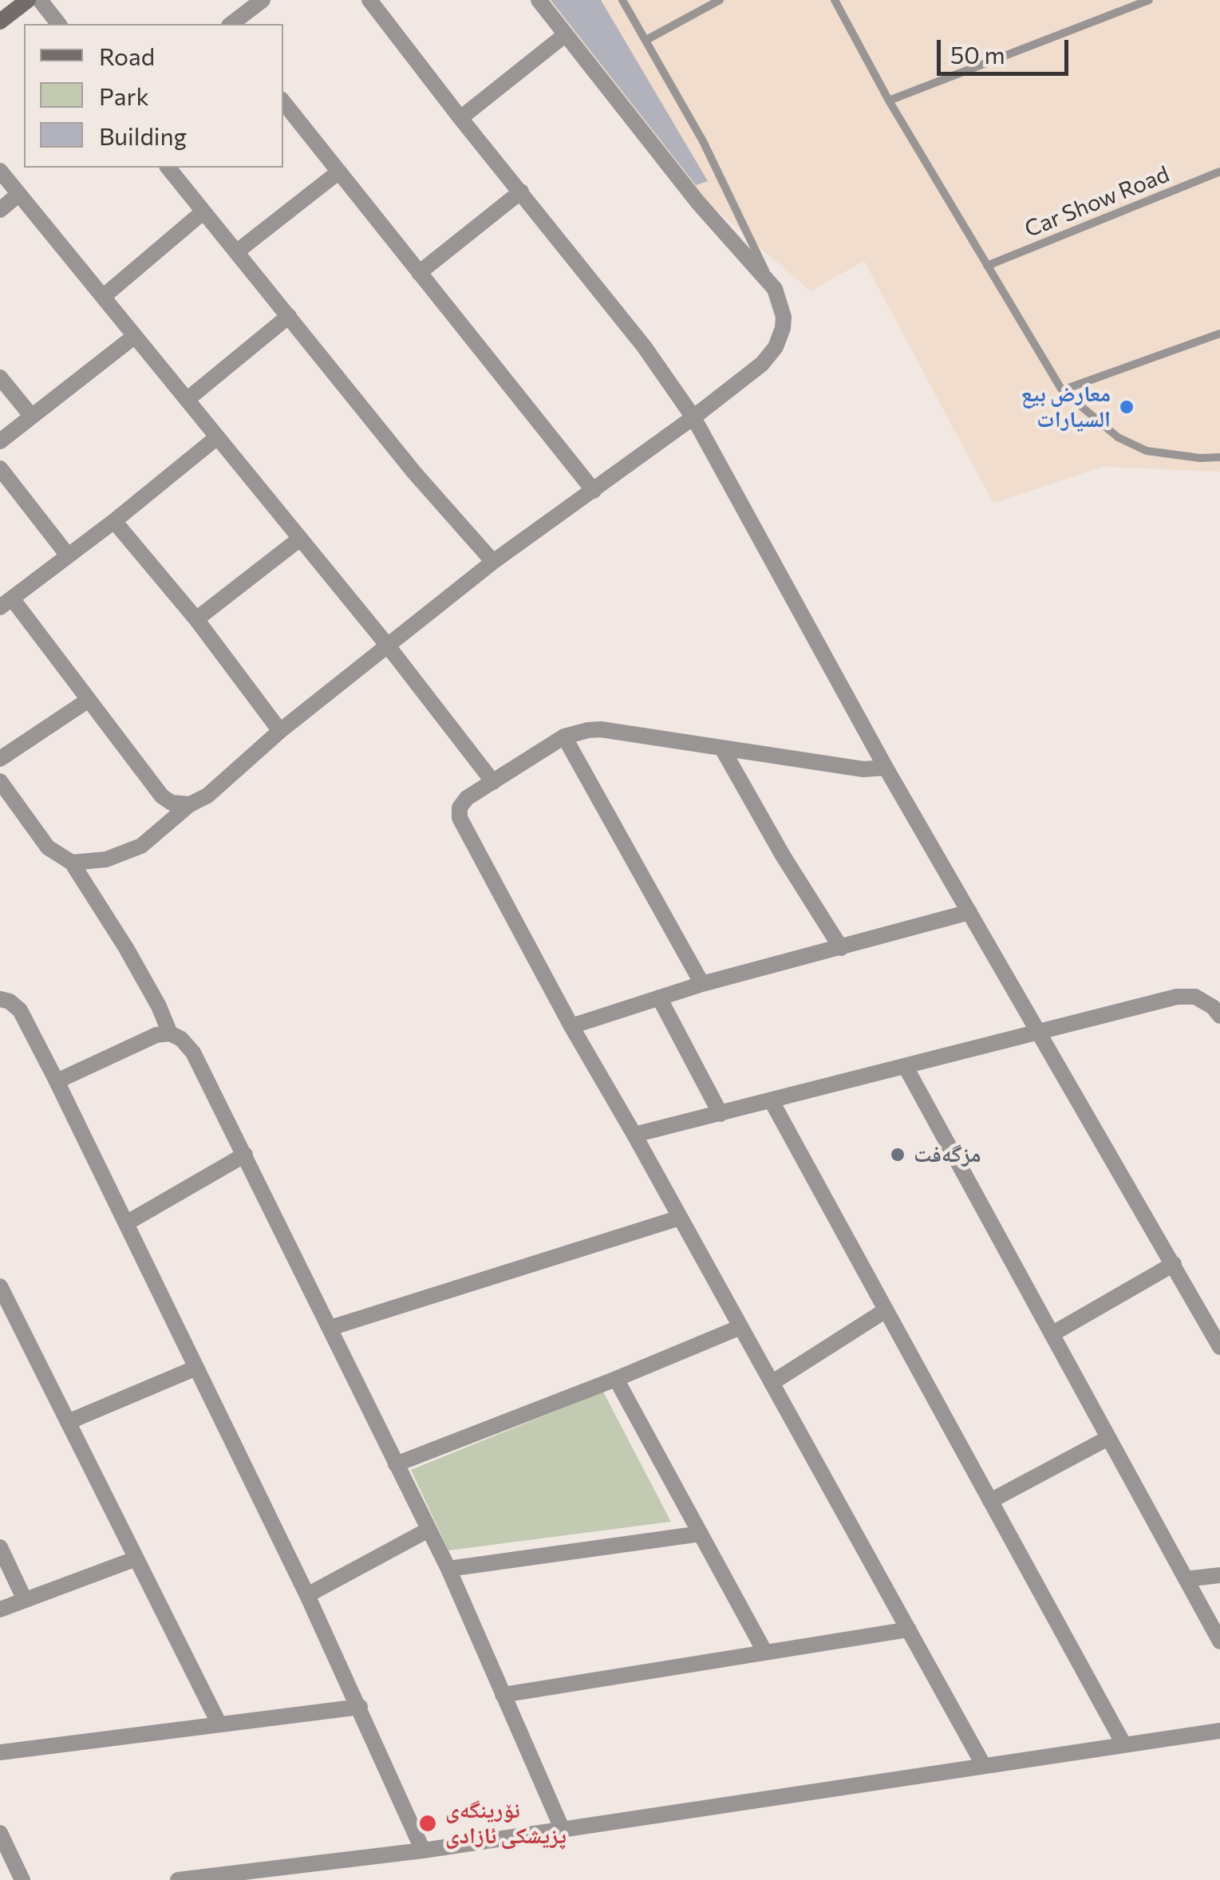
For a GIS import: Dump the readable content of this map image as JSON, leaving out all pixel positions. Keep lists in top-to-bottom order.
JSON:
{
  "streets": {
    "lane": ["Car Show Road"]
  },
  "places": ["معارض بيع السيارات", "مزگەفت", "نۆرینگەی پزیشکی ئازادی"],
  "legend": ["Road", "Park", "Building"],
  "scale_bar": "50 m"
}
